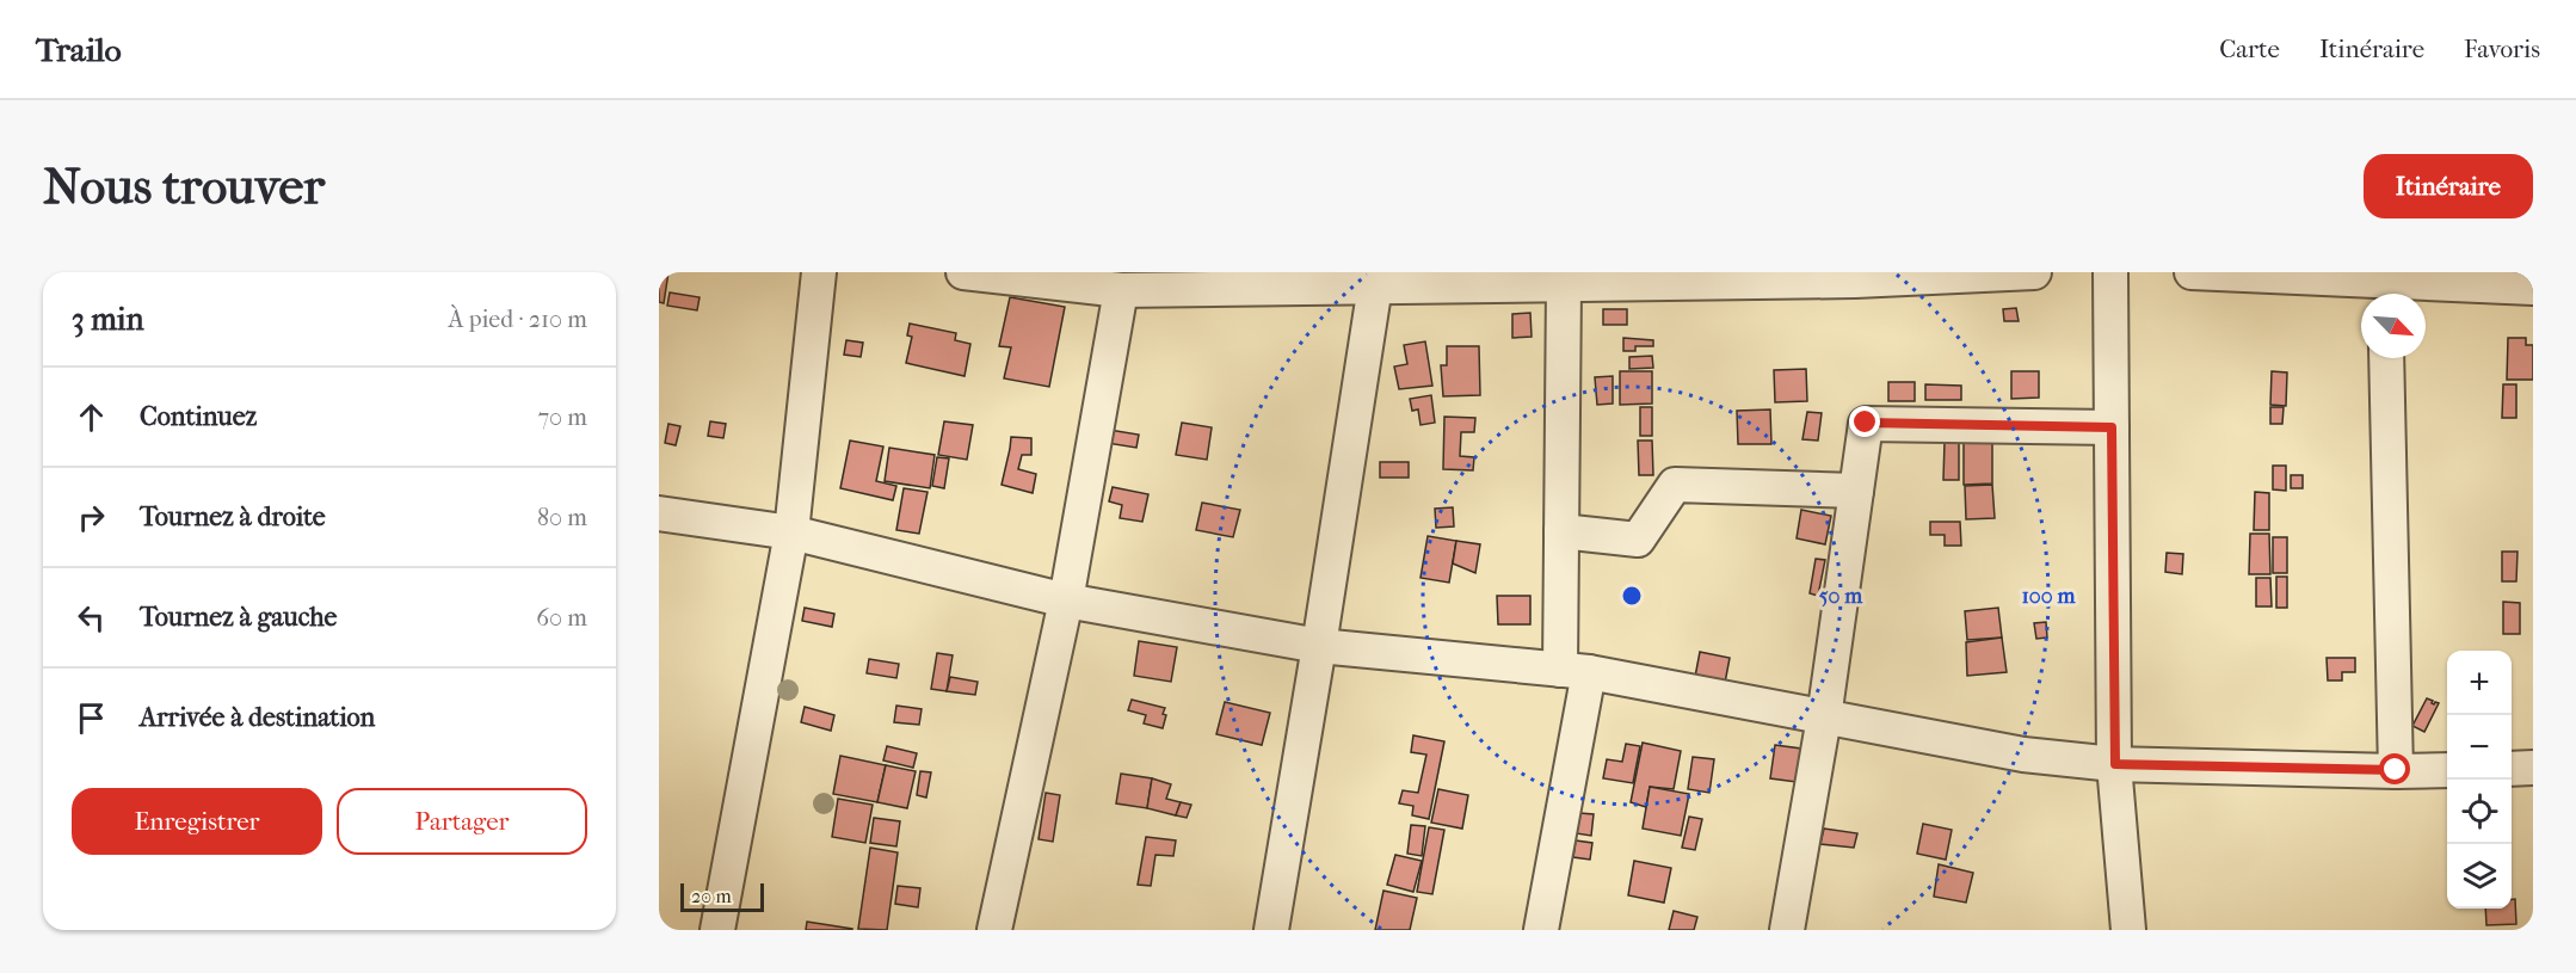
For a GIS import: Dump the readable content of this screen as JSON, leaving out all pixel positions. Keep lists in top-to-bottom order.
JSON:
{
  "scale_bar": "20 m",
  "north": "bottom right",
  "page": {
    "header": "Trailo",
    "nav": ["Carte", "Itinéraire", "Favoris"],
    "buttons": [
      "Itinéraire",
      ["Enregistrer", "Partager"]
    ],
    "title": "Nous trouver",
    "heading": ["3 min", "À pied · 210 m"],
    "list": [
      ["Continuez", "70 m"],
      ["Tournez à droite", "80 m"],
      ["Tournez à gauche", "60 m"],
      "Arrivée à destination"
    ],
    "map_buttons": ["+", "−"],
    "scale": "20 m"
  },
  "rings": ["50 m", "100 m"]
}
